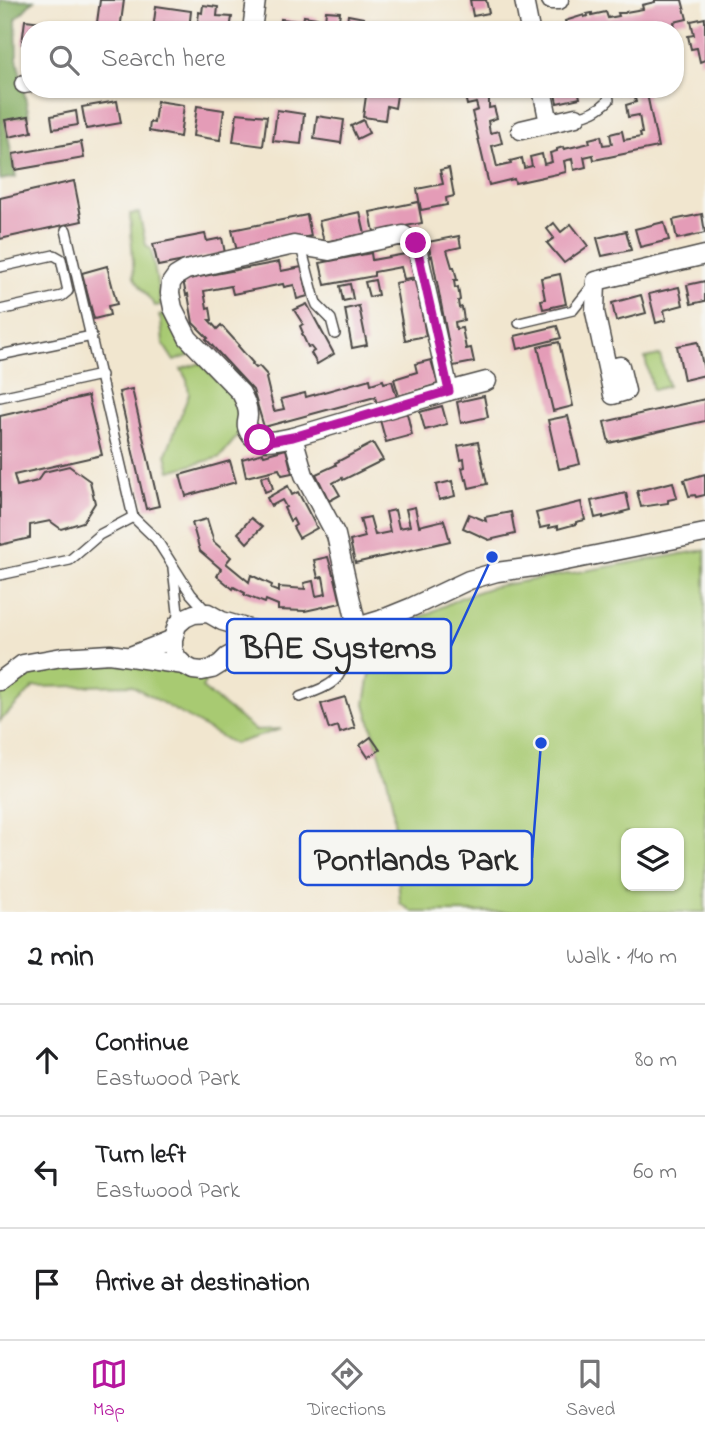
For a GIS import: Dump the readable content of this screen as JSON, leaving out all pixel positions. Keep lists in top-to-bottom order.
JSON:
{
  "places": ["BAE Systems", "Pontlands Park"],
  "page": {
    "search": "Search here",
    "heading": ["2 min", "Walk · 140 m"],
    "list": [
      ["Continue", "Eastwood Park", "80 m"],
      ["Turn left", "Eastwood Park", "60 m"],
      "Arrive at destination"
    ],
    "nav": ["Map", "Directions", "Saved"]
  }
}
